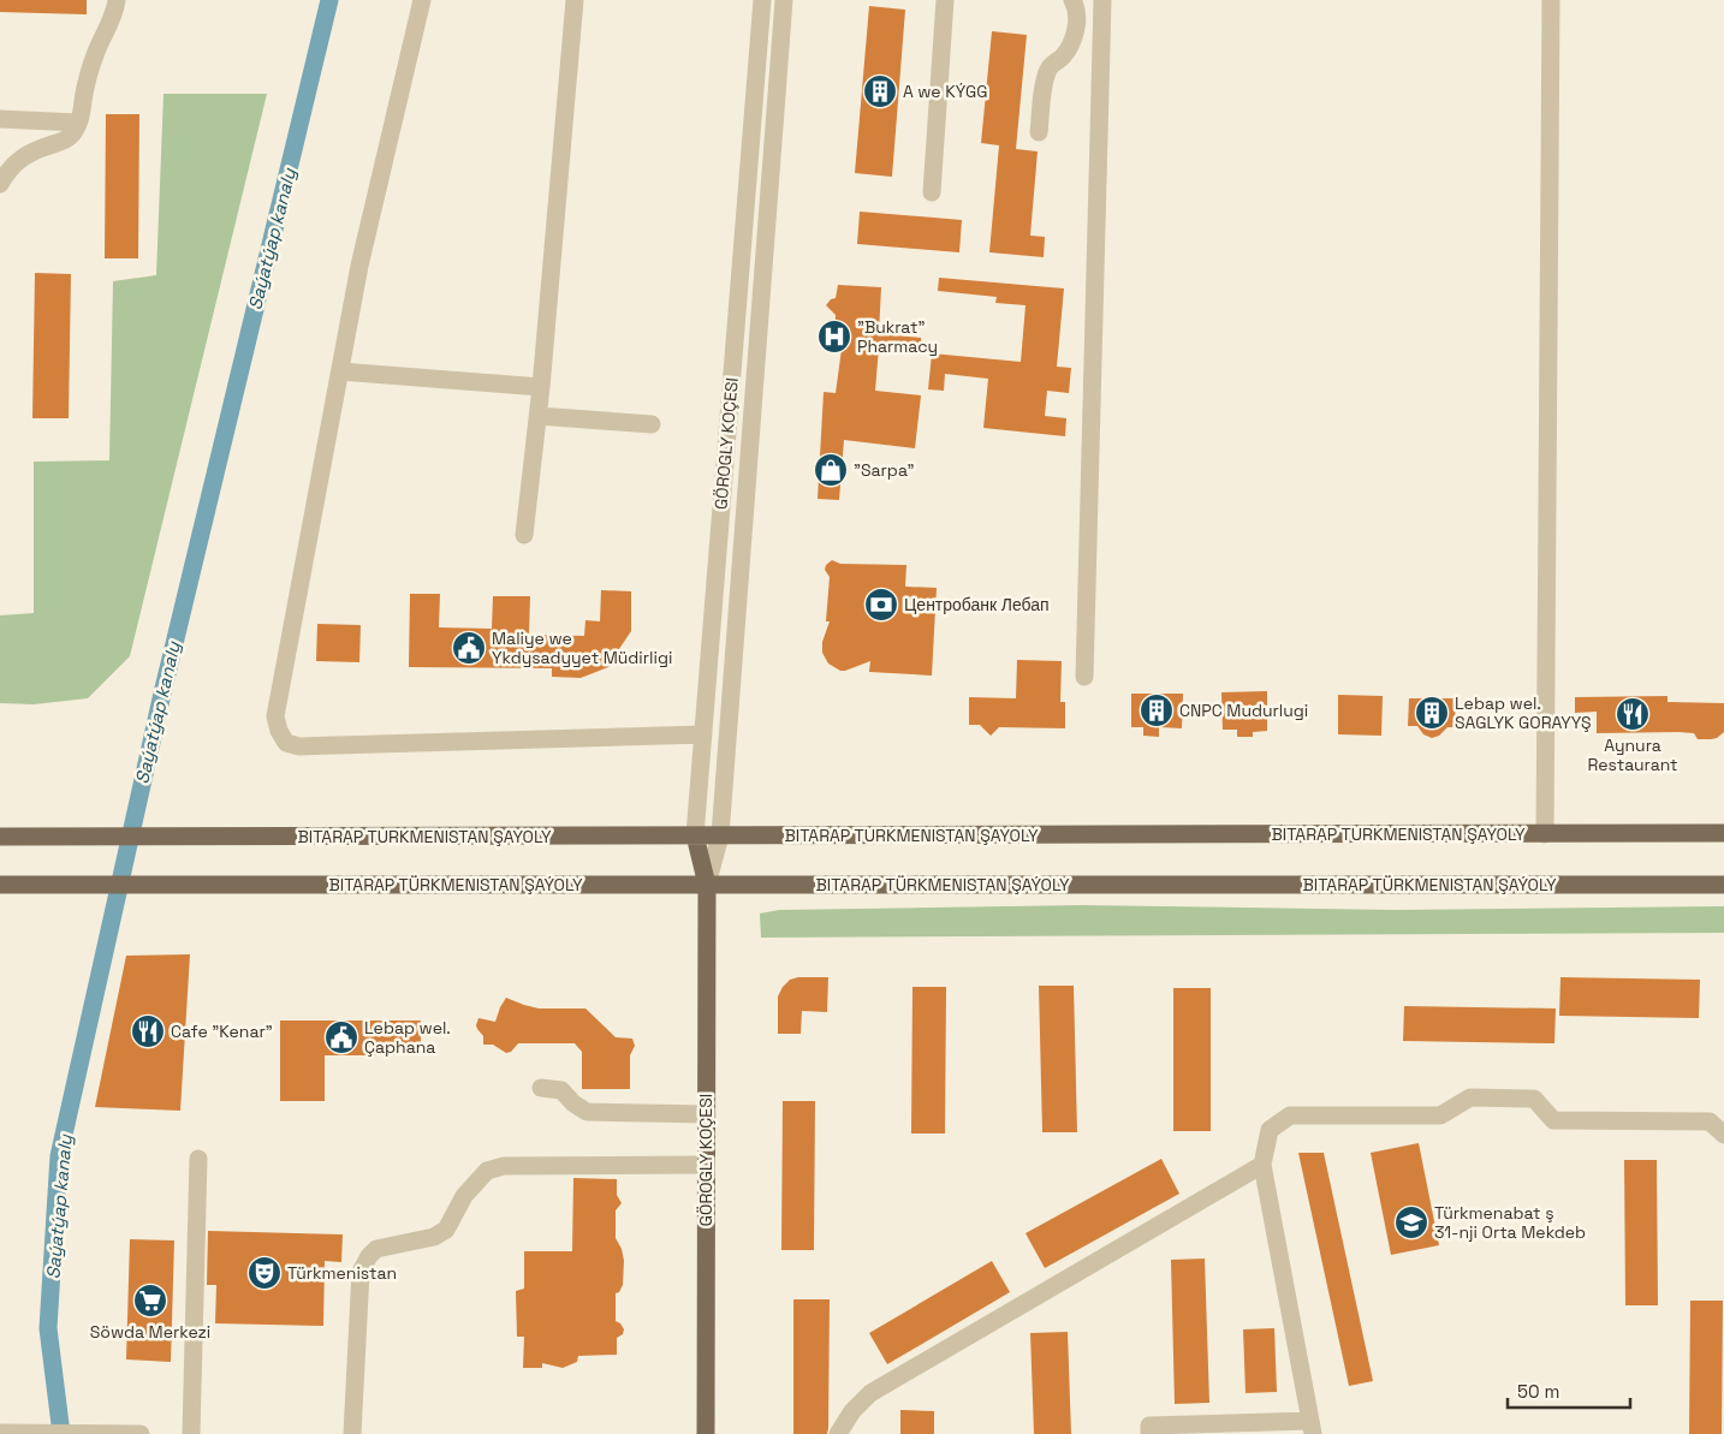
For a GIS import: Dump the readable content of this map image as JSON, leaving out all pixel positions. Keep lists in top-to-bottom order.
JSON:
{
  "streets": {
    "main road": ["GÖROGLY KOÇESI", "BITARAP TURKMENISTAN ŞAYOLY", "BITARAP TÜRKMENISTAN ŞAÝOLY"]
  },
  "crossings": [
    ["GÖROGLY KOÇESI", "BITARAP TURKMENISTAN ŞAYOLY"],
    ["GÖROGLY KOÇESI", "BITARAP TÜRKMENISTAN ŞAÝOLY"]
  ],
  "water": ["Saýatýap kanaly"],
  "places": {
    "building": ["A we KÝGG", "CNPC Mudurlugi", "Lebap wel. SAGLYK GORAYYŞ"],
    "hospital": ["\"Bukrat\" Pharmacy"],
    "shop": ["\"Sarpa\""],
    "bank": ["Центробанк Лебап"],
    "public building": ["Maliye we Ykdysadyyet Müdirligi", "Lebap wel. Çaphana"],
    "restaurant": ["Aynura Restaurant", "Cafe \"Kenar\""],
    "school or university": ["Türkmenabat ş 31-nji Orta Mekdeb"],
    "theatre": ["Türkmenistan"],
    "supermarket": ["Söwda Merkezi"]
  },
  "scale_bar": "50 m"
}
